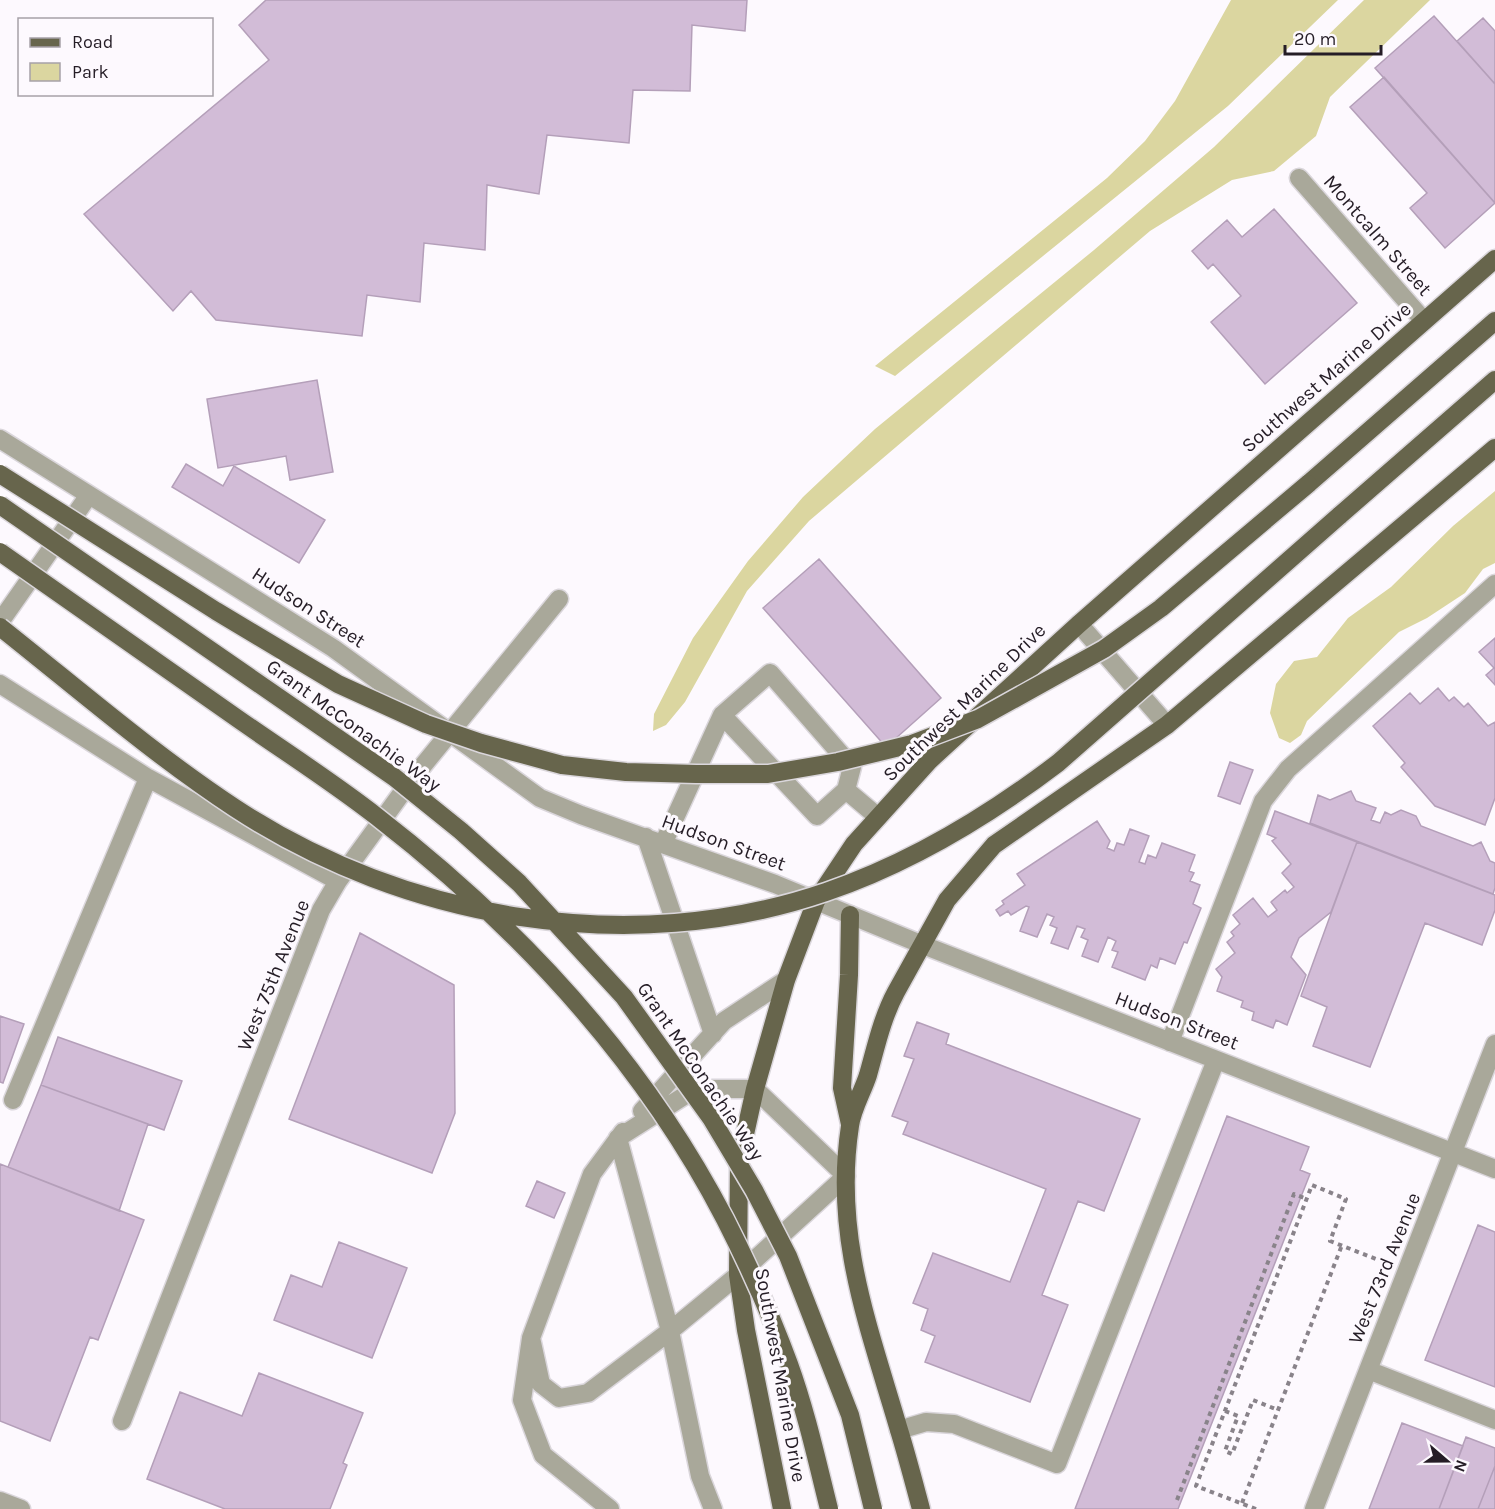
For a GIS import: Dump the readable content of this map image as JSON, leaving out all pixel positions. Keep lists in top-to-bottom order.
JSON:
{
  "streets": {
    "main road": ["Southwest Marine Drive", "Grant McConachie Way"],
    "street": [
      "Montcalm Street",
      "Hudson Street",
      "West 75th Avenue",
      "West 73rd Avenue"
    ]
  },
  "crossings": [
    ["Montcalm Street", "Southwest Marine Drive"],
    ["Southwest Marine Drive", "Hudson Street"],
    ["Hudson Street", "West 75th Avenue"],
    ["Hudson Street", "West 73rd Avenue"]
  ],
  "legend": ["Road", "Park"],
  "scale_bar": "20 m",
  "north": "right"
}
